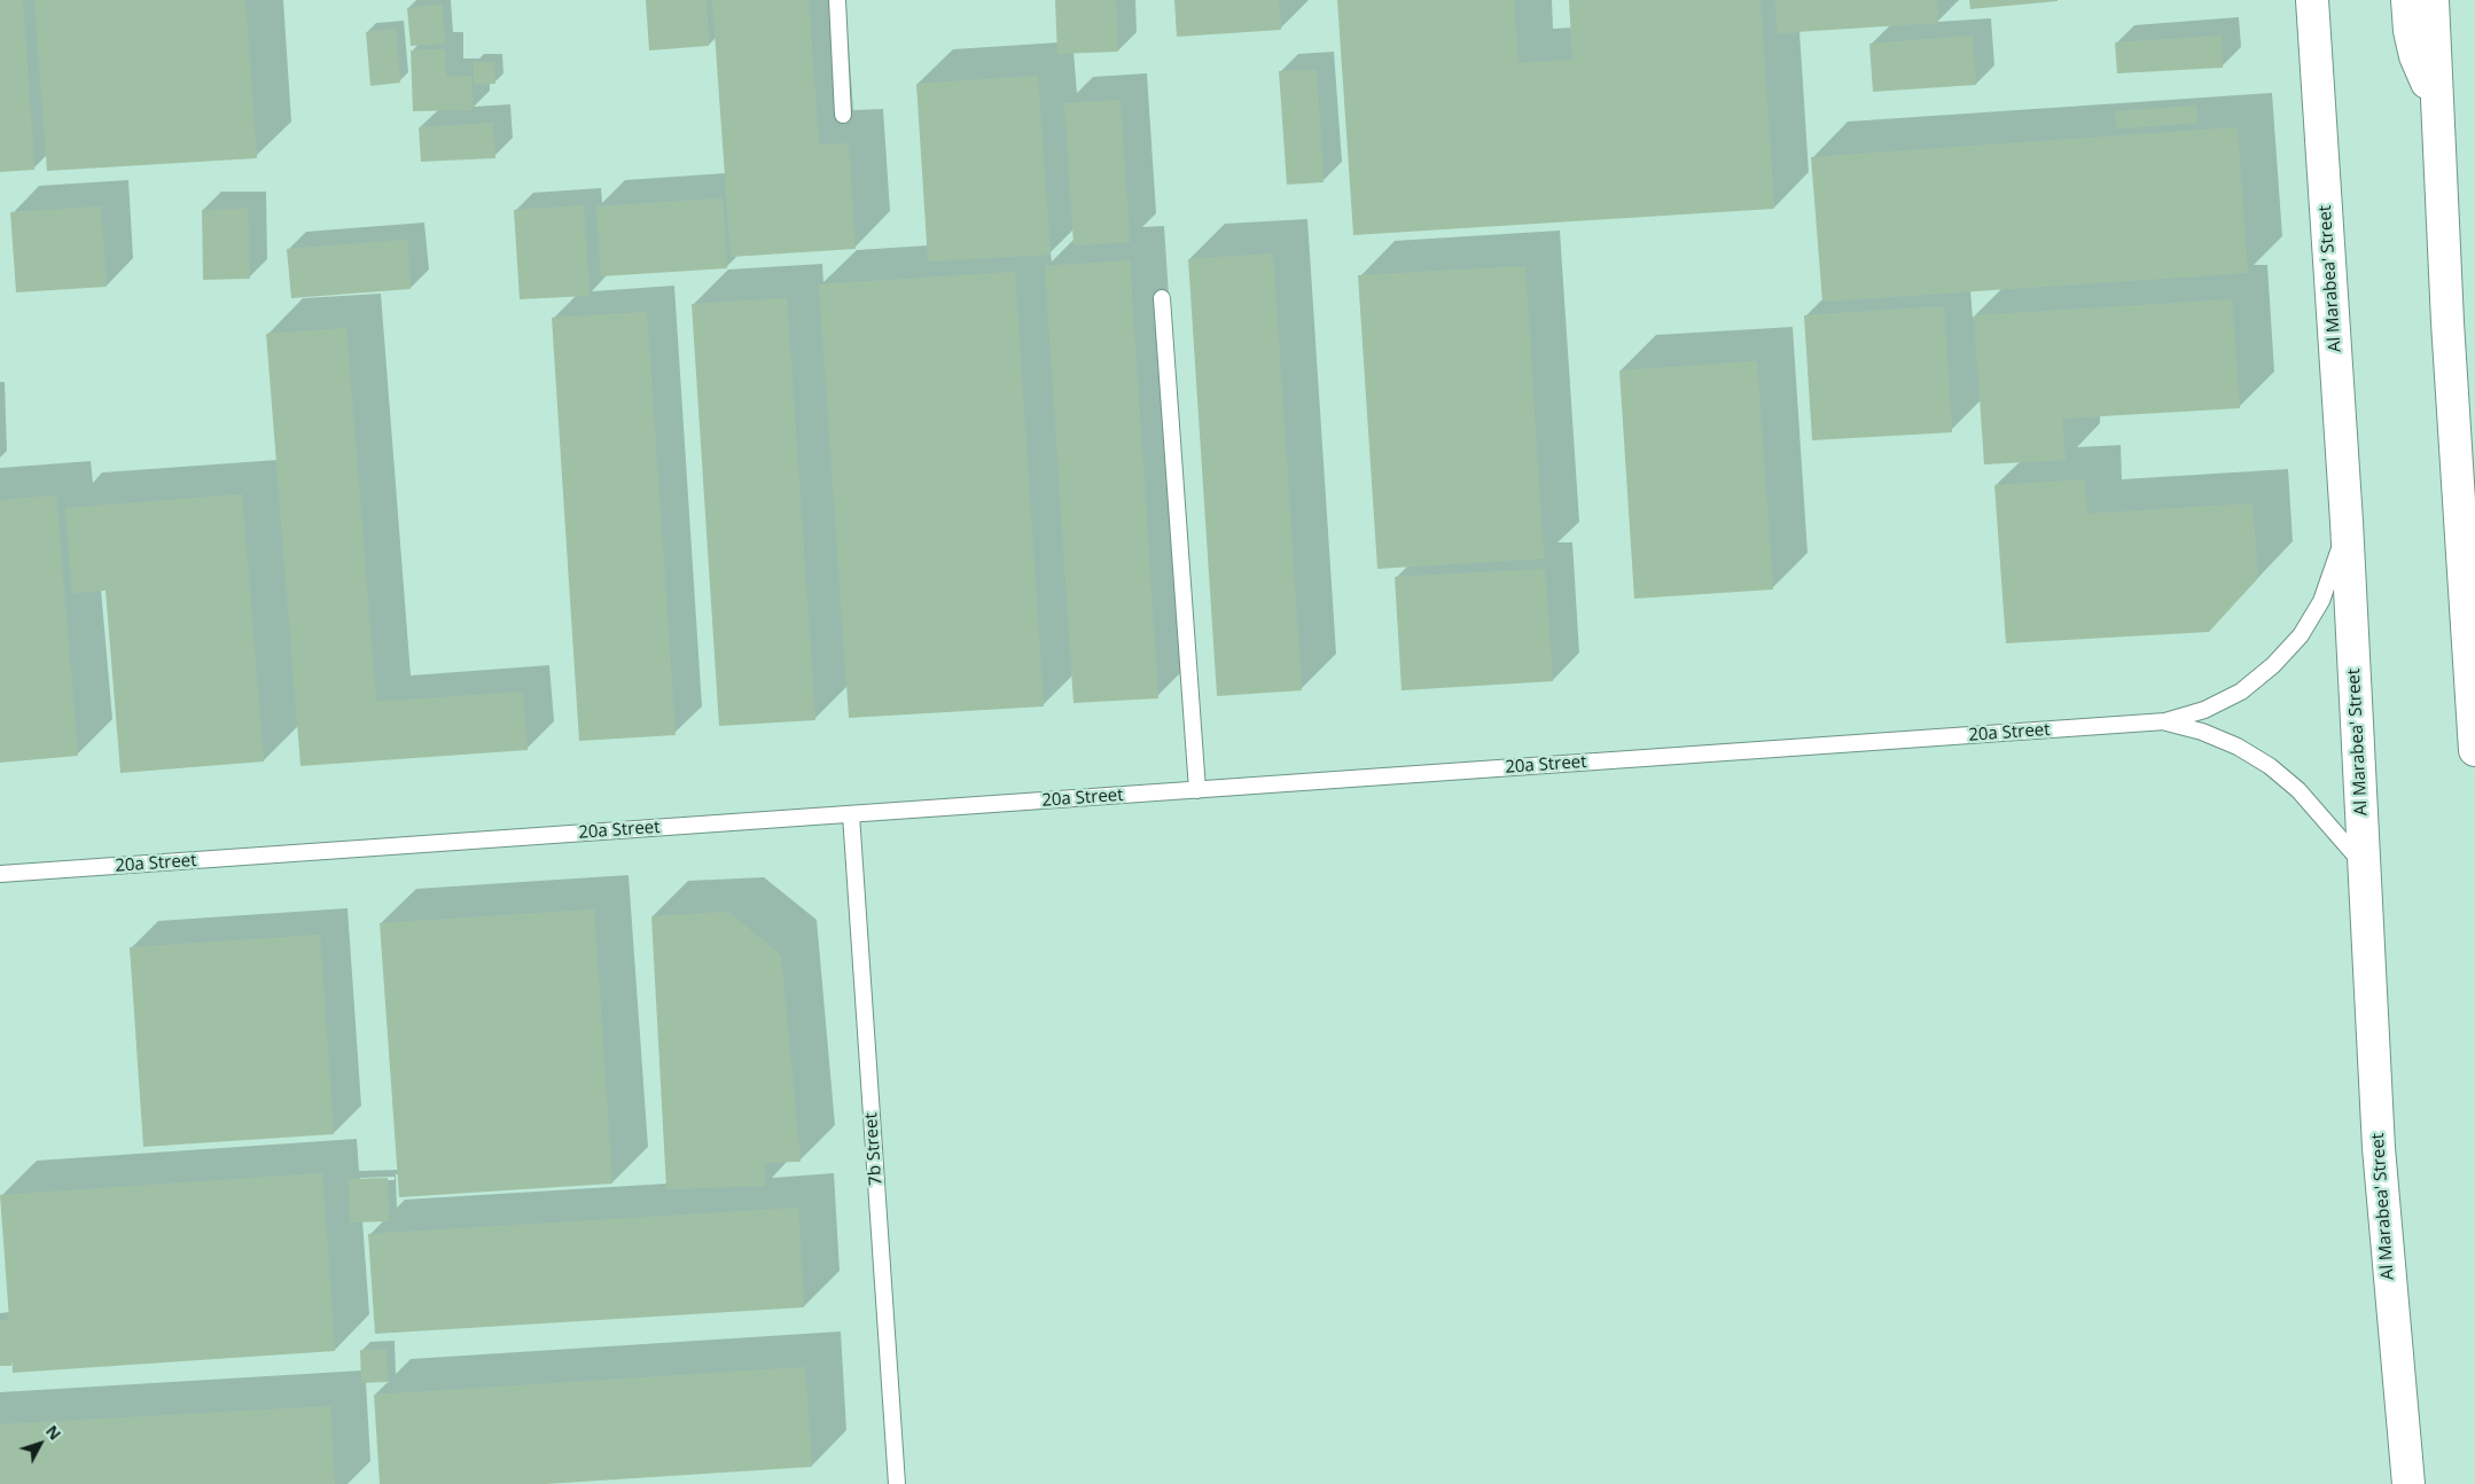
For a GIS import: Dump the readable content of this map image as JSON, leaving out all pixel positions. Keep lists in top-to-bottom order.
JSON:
{
  "streets": {
    "main road": ["Al Marabea' Street"],
    "lane": ["20a Street", "7b Street"]
  },
  "crossings": [
    ["Al Marabea' Street", "20a Street"],
    ["20a Street", "7b Street"]
  ],
  "north": "top right"
}
